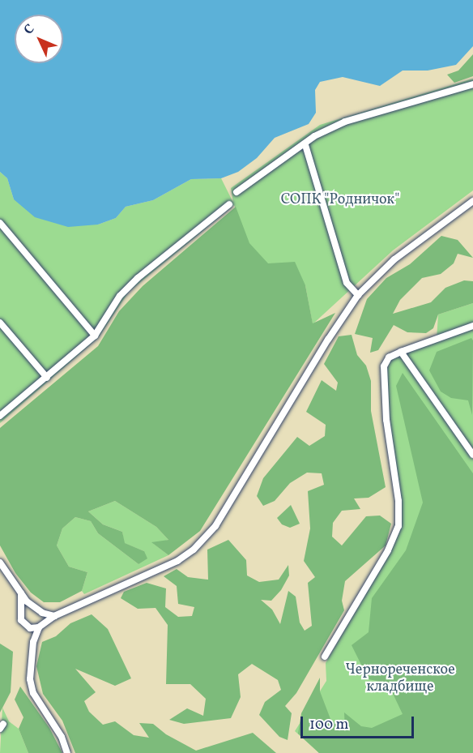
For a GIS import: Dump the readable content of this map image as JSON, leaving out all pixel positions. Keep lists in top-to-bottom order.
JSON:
{
  "parks": ["СОПК \"Родничок\"", "Чернореченское кладбище"],
  "scale_bar": "100 m",
  "north": "top left"
}
